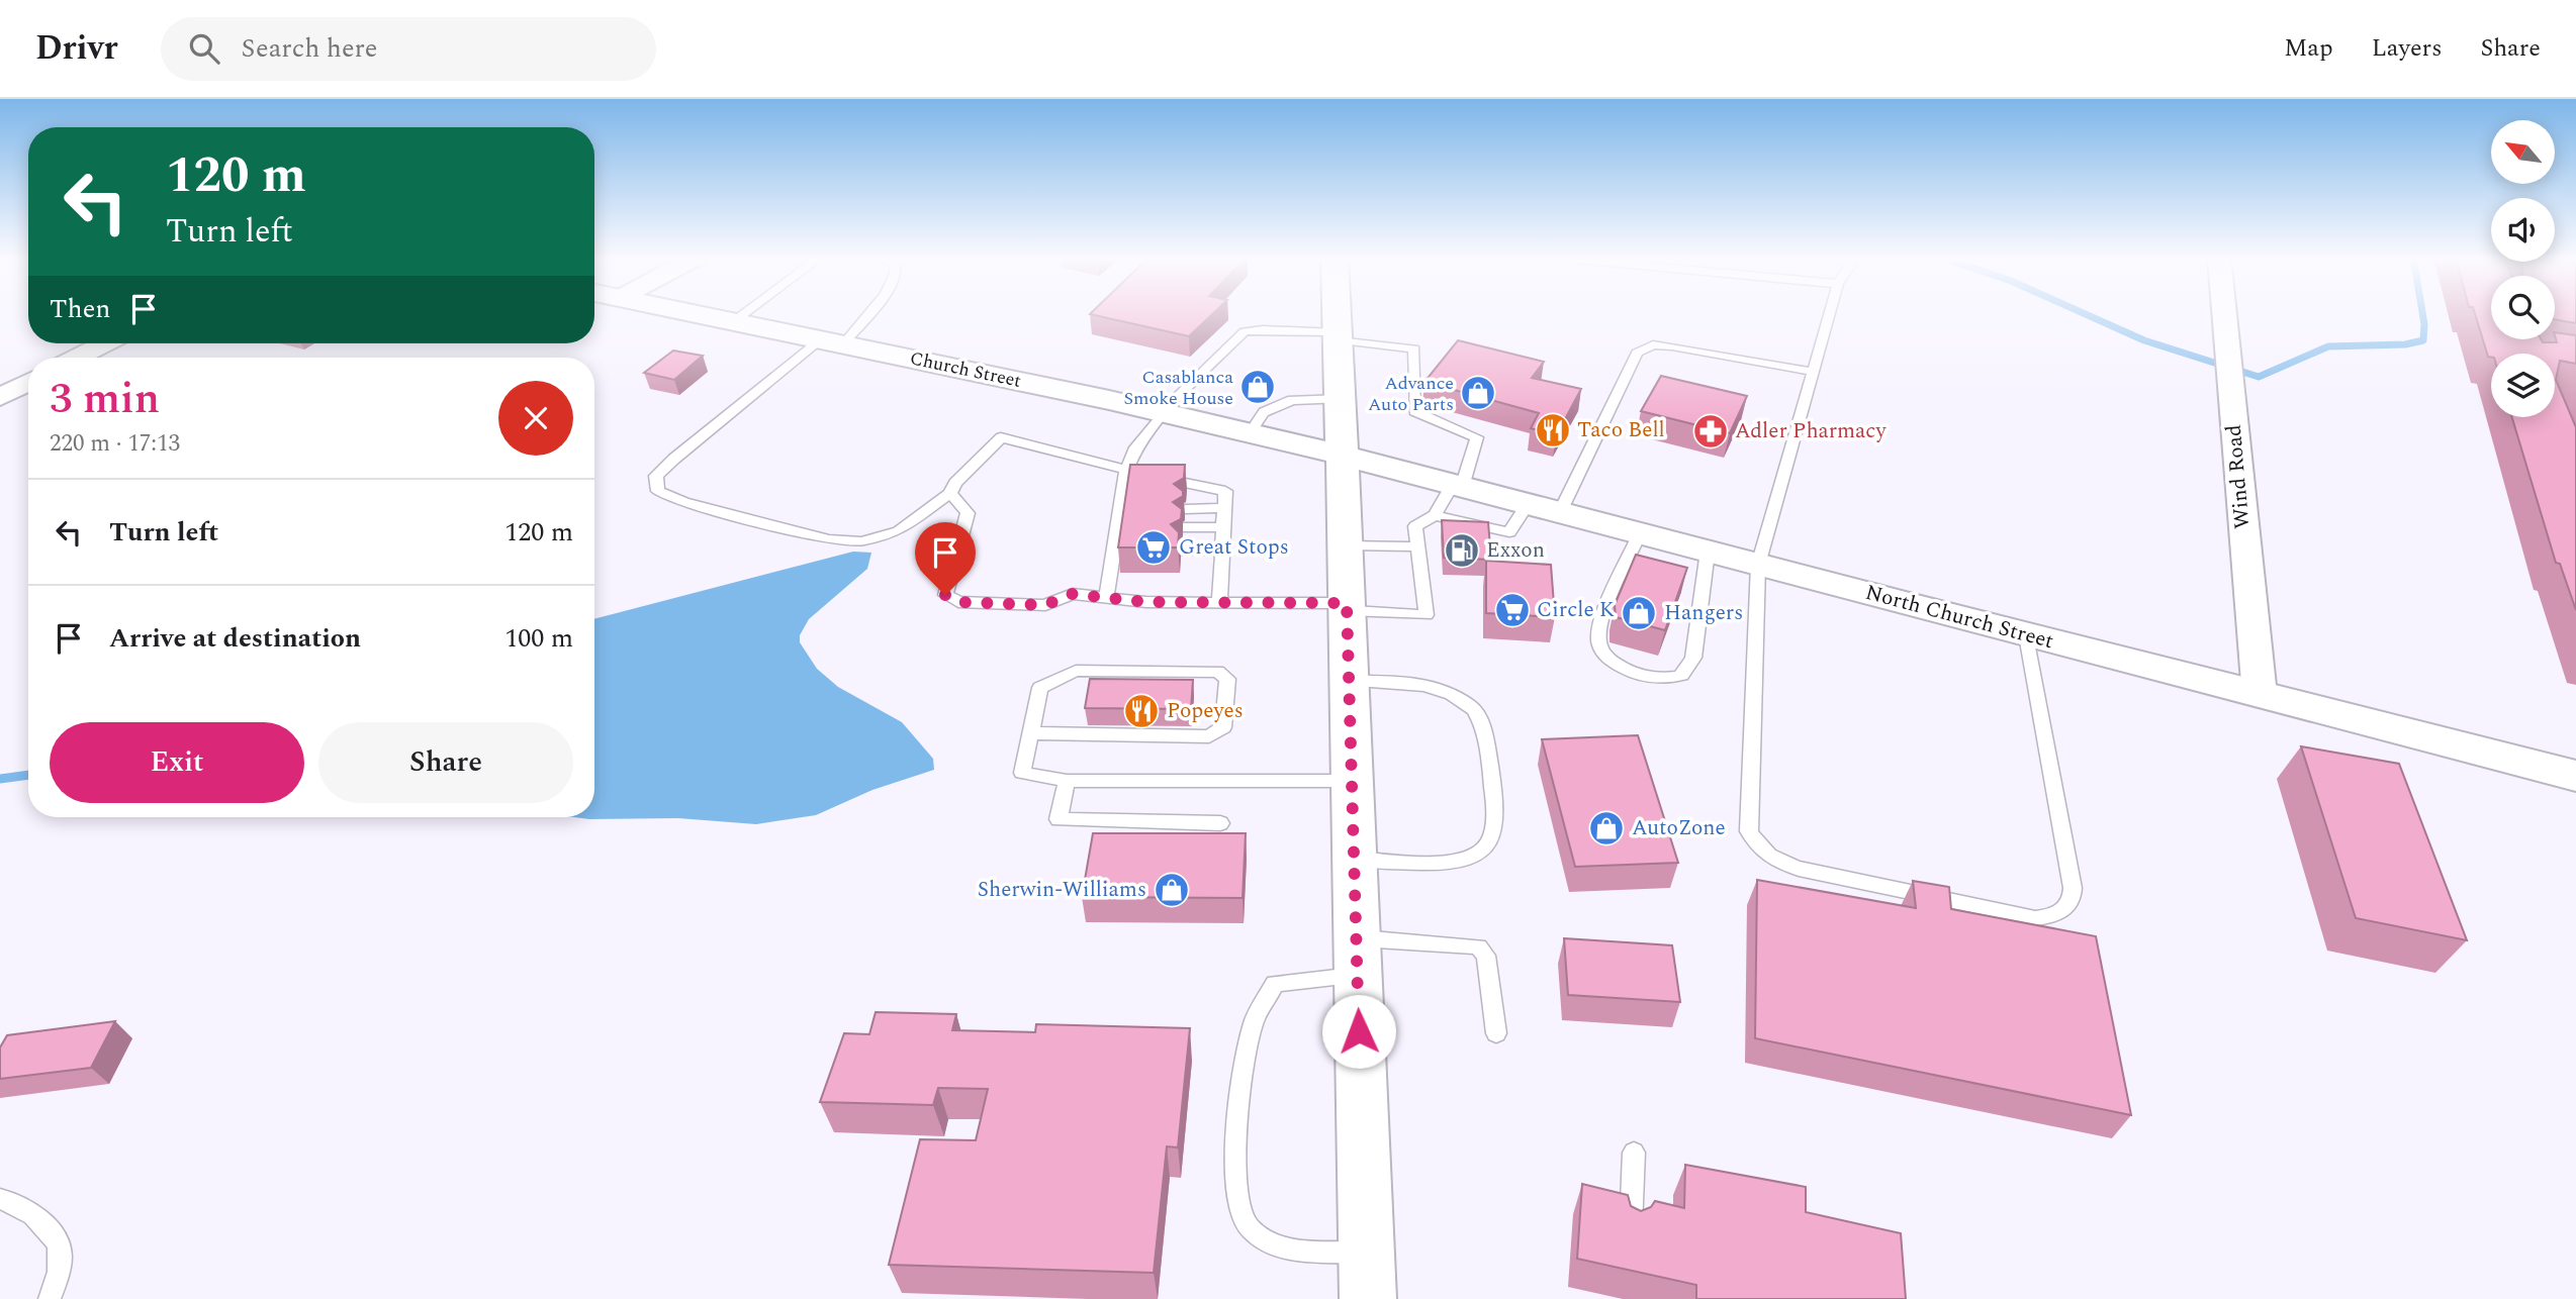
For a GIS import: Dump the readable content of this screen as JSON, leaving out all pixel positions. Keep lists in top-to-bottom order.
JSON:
{
  "streets": {
    "main road": ["Church Street", "North Church Street"],
    "street": ["Wind Road"]
  },
  "crossings": [
    ["Church Street", "North Church Street"],
    ["Wind Road", "North Church Street"]
  ],
  "places": {
    "shop": [
      "Casablanca Smoke House",
      "Advance Auto Parts",
      "Hangers",
      "AutoZone",
      "Sherwin-Williams"
    ],
    "restaurant": ["Taco Bell", "Popeyes"],
    "pharmacy": ["Adler Pharmacy"],
    "supermarket": ["Great Stops", "Circle K"],
    "fuel station": ["Exxon"]
  },
  "north": "top left",
  "page": {
    "header": "Drivr",
    "search": "Search here",
    "nav": ["Map", "Layers", "Share"],
    "turn": ["120 m", "Turn left"],
    "then": "Then",
    "heading": ["3 min", "220 m · 17:13"],
    "list": [
      {
        "name": "Turn left",
        "value": "120 m"
      },
      {
        "name": "Arrive at destination",
        "value": "100 m"
      }
    ],
    "buttons": ["Exit", "Share"]
  }
}
